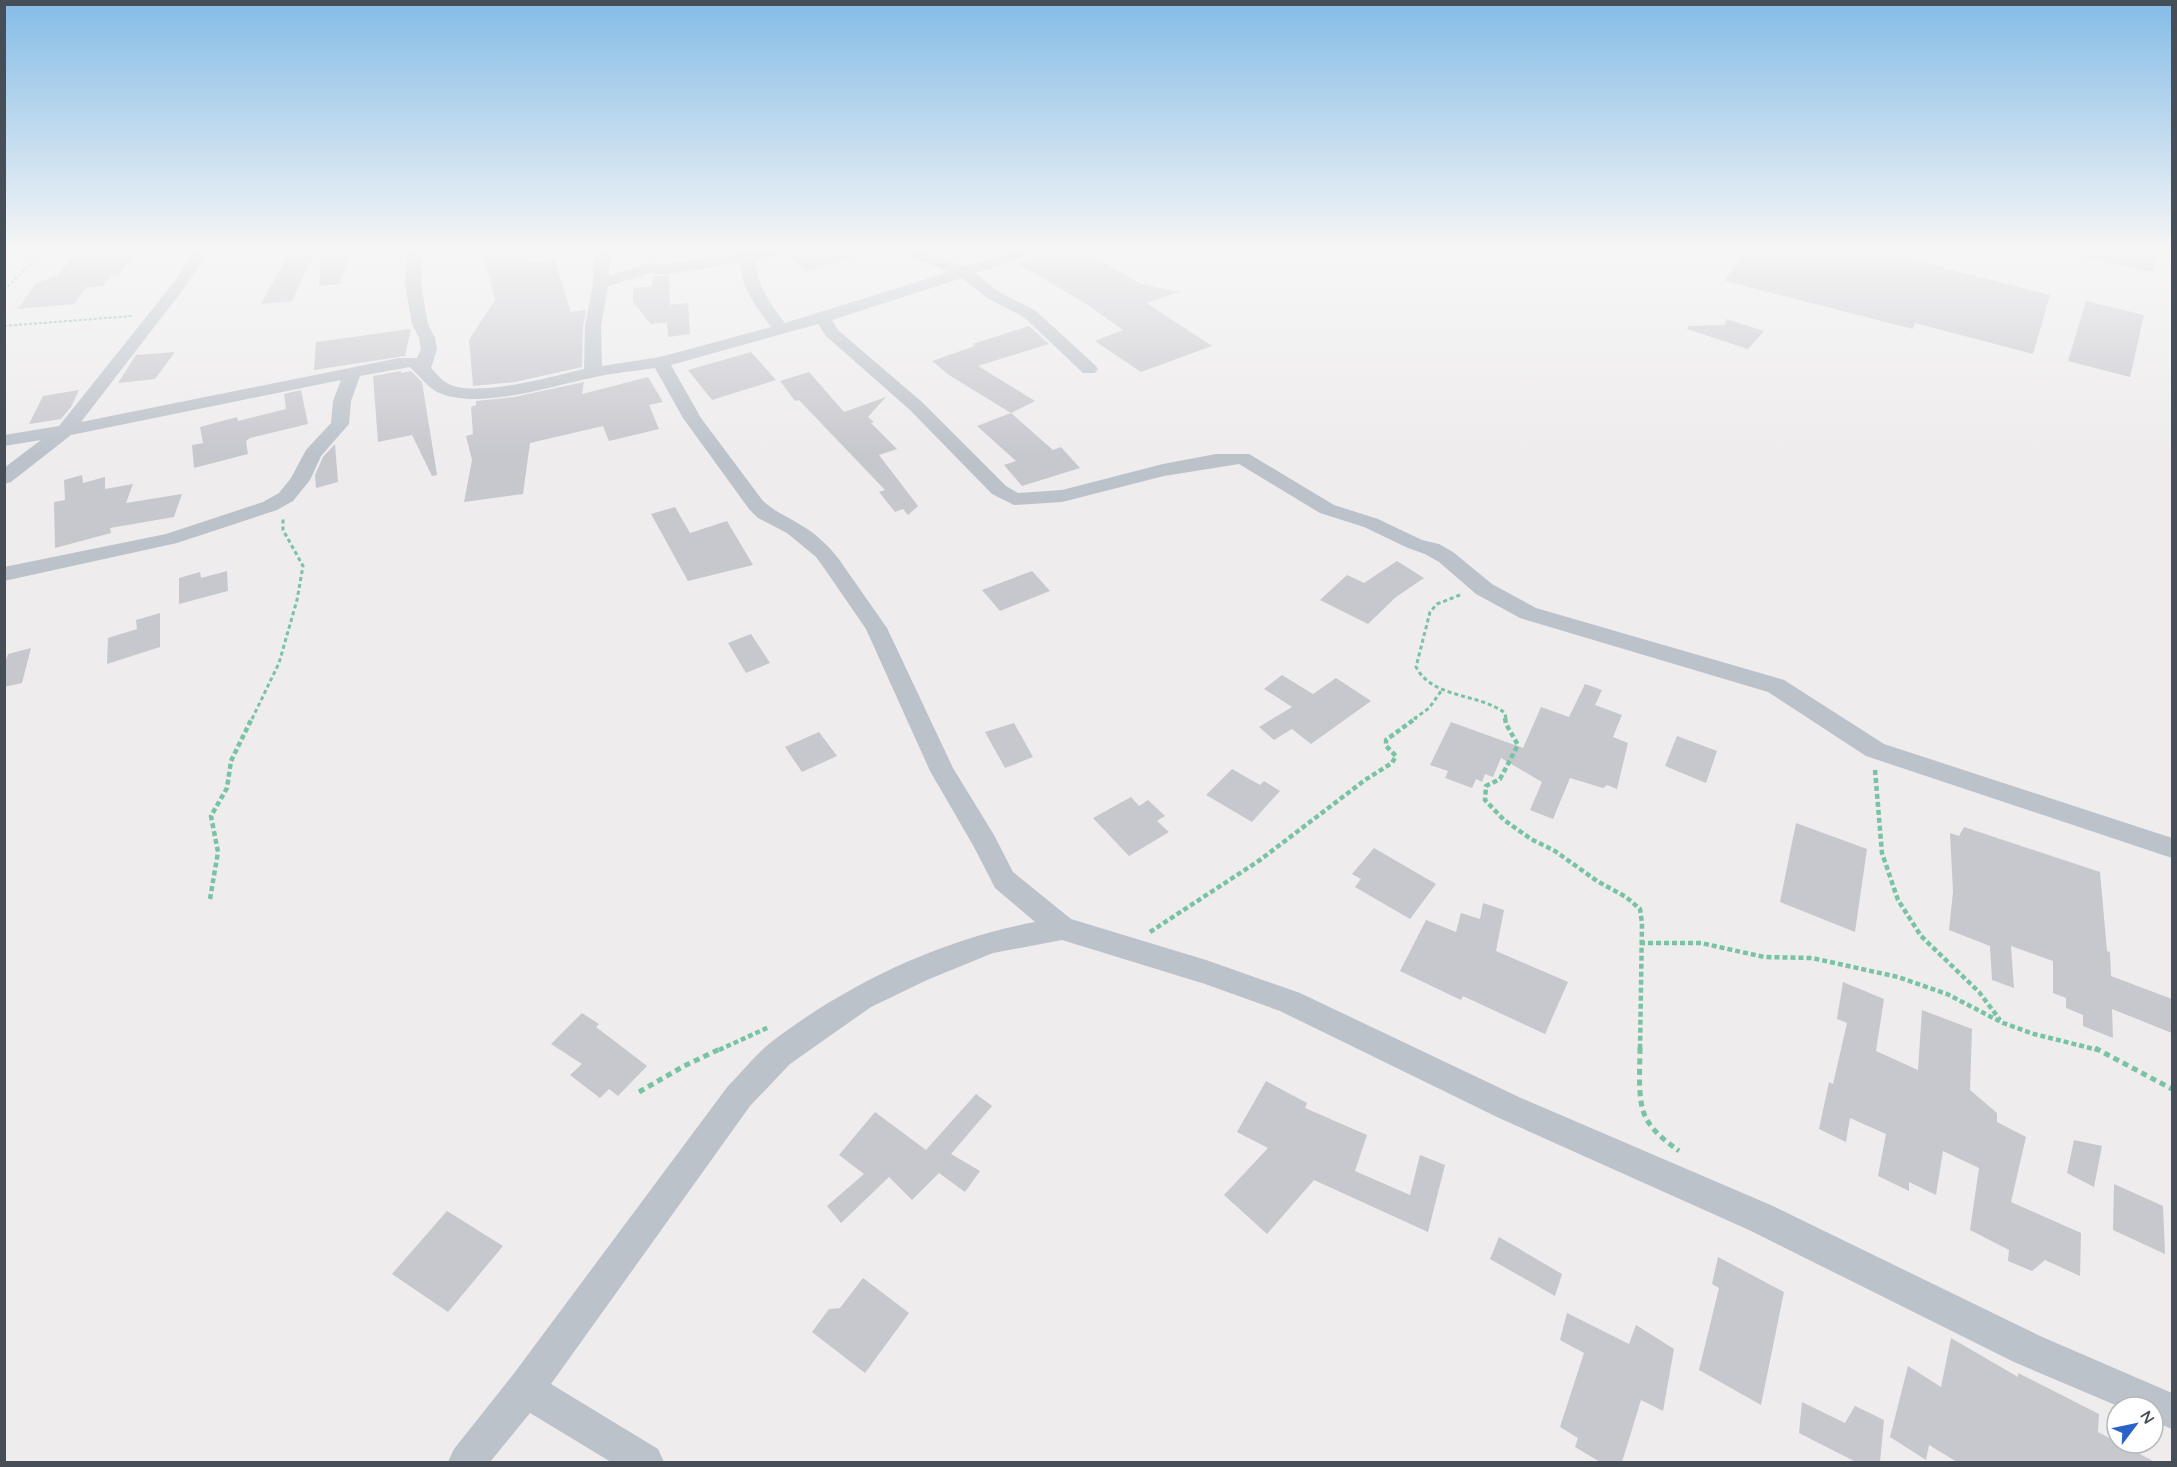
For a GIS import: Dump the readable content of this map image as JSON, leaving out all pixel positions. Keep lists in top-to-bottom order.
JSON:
{
  "north": "top right"
}
